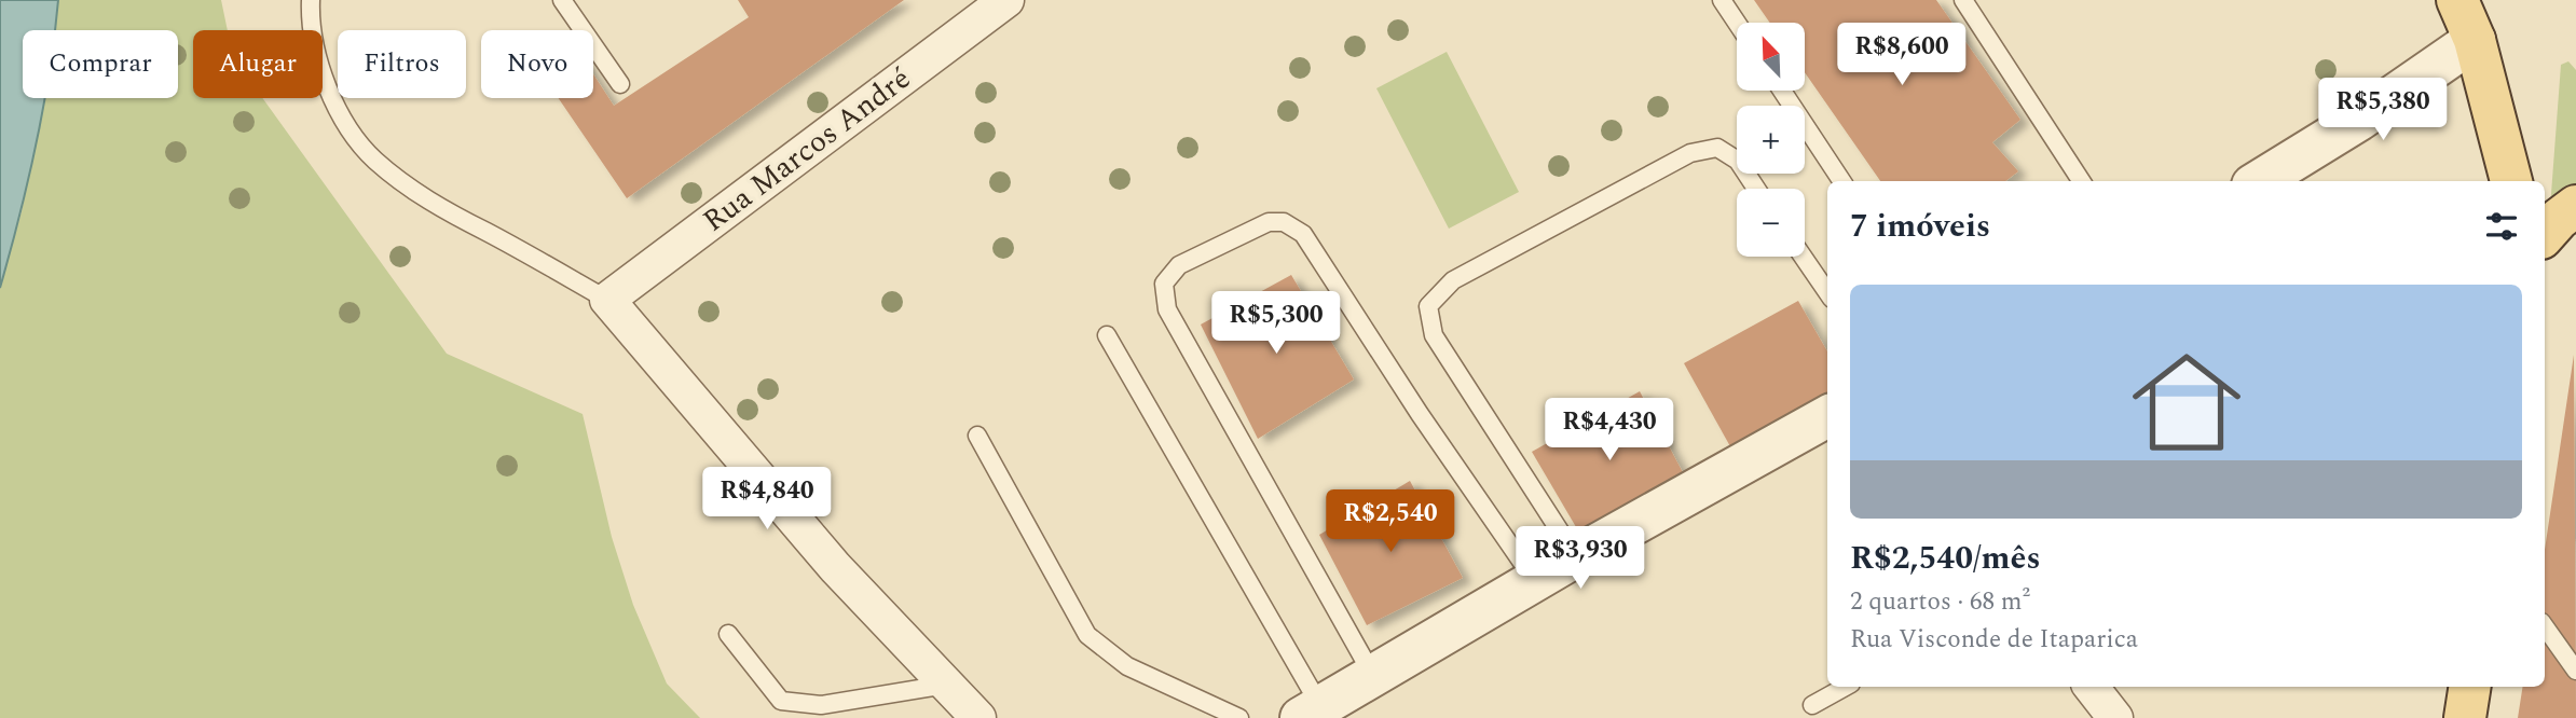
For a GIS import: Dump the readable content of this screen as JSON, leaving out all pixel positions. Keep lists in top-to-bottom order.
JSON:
{
  "streets": {
    "street": ["Rua Marcos André"]
  },
  "north": "top left",
  "page": {
    "map_buttons": ["+", "−"],
    "price": [
      "R$8,600",
      "R$5,380",
      "R$5,300",
      "R$4,430",
      "R$4,840",
      "R$2,540",
      "R$3,930"
    ],
    "chip": [
      "Comprar",
      "Alugar",
      "Filtros",
      "Novo"
    ],
    "heading": "7 imóveis",
    "list": [
      {
        "name": "R$2,540/mês",
        "note": "2 quartos · 68 m² · Rua Visconde de Itaparica"
      }
    ]
  }
}
